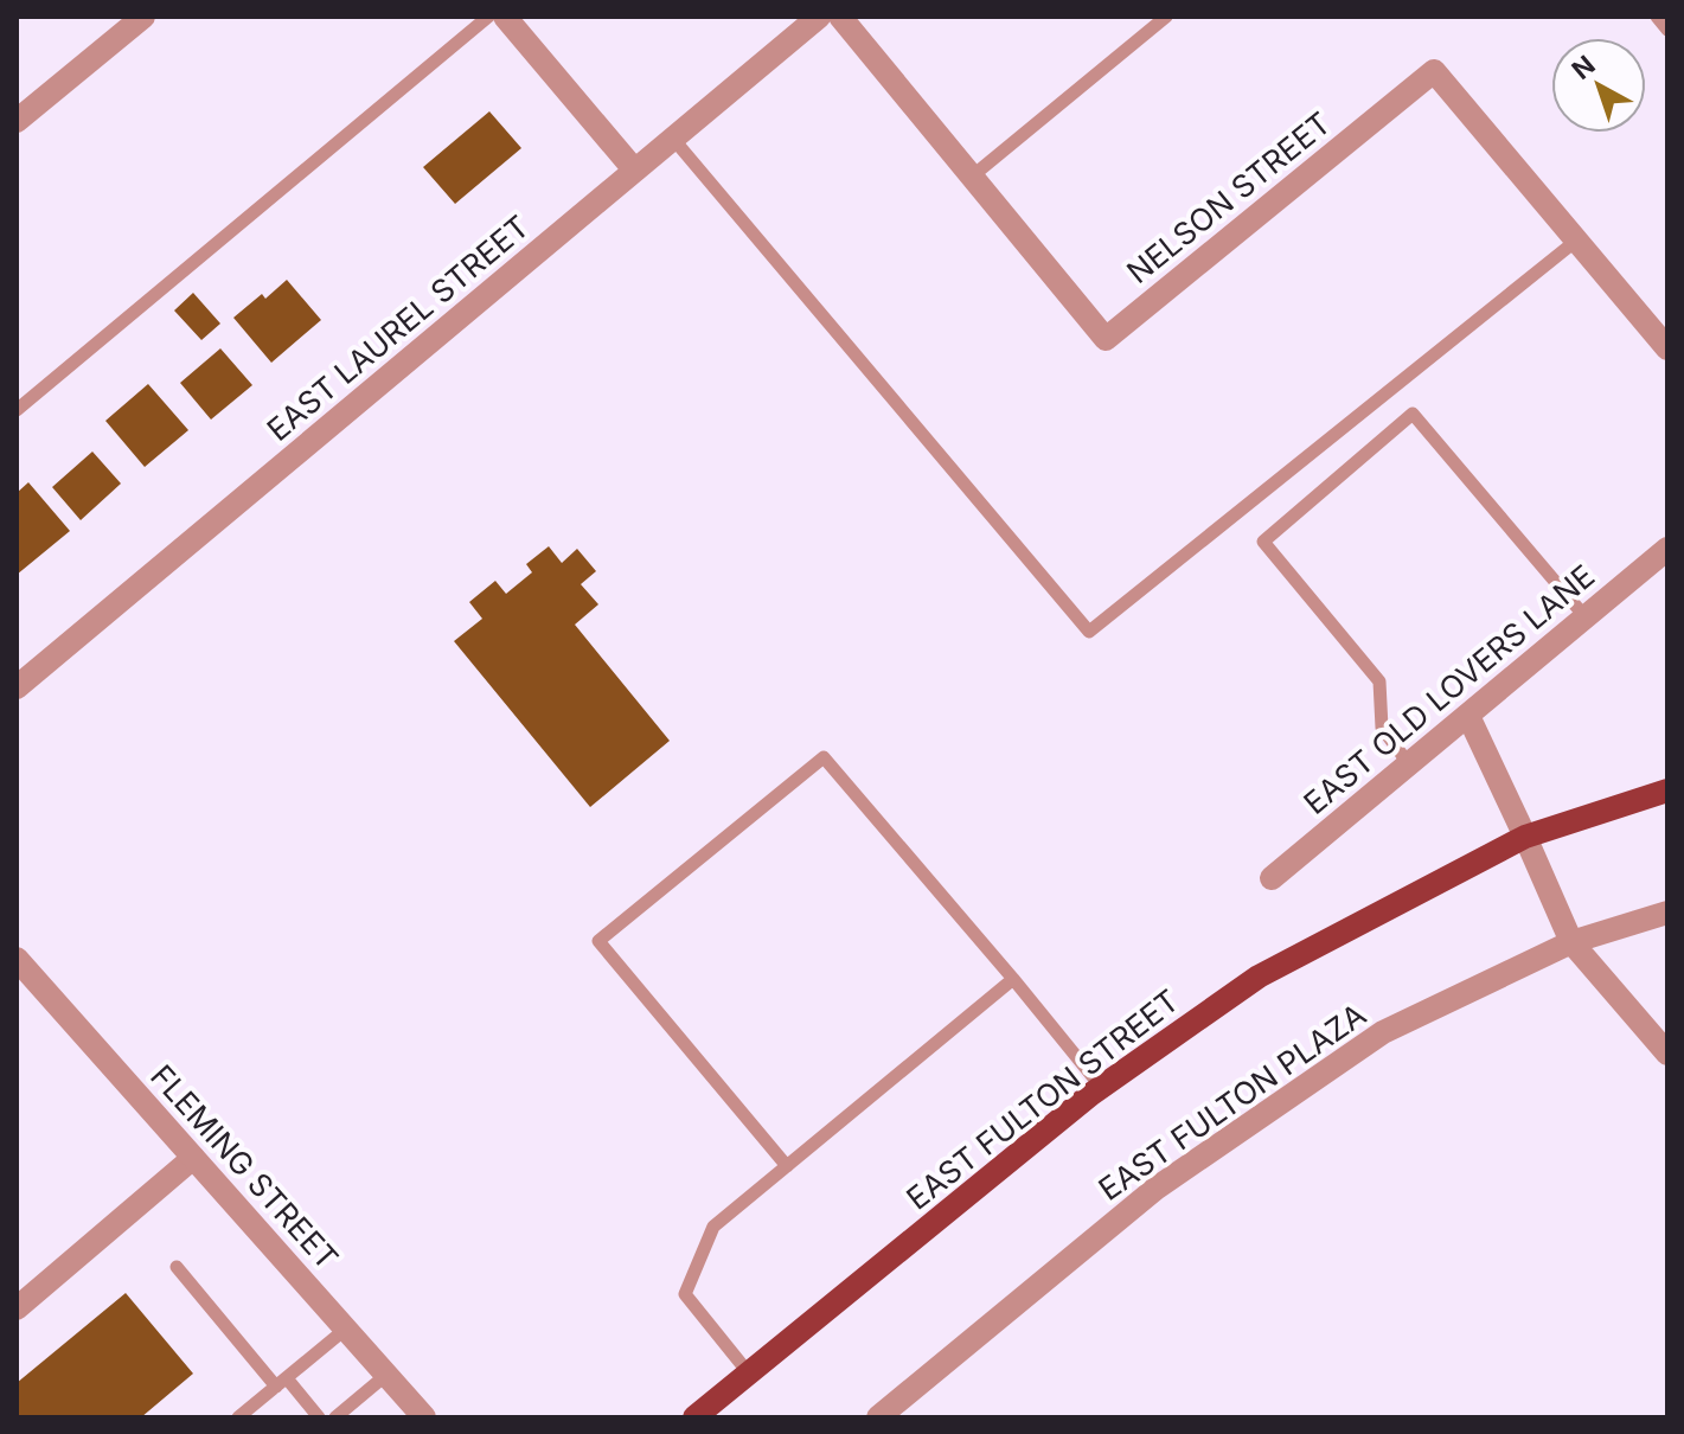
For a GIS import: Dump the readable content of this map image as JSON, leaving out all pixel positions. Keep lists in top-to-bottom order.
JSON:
{
  "streets": {
    "main road": ["EAST FULTON STREET"],
    "street": [
      "NELSON STREET",
      "EAST LAUREL STREET",
      "EAST OLD LOVERS LANE",
      "EAST FULTON PLAZA",
      "FLEMING STREET"
    ]
  },
  "north": "top left"
}
